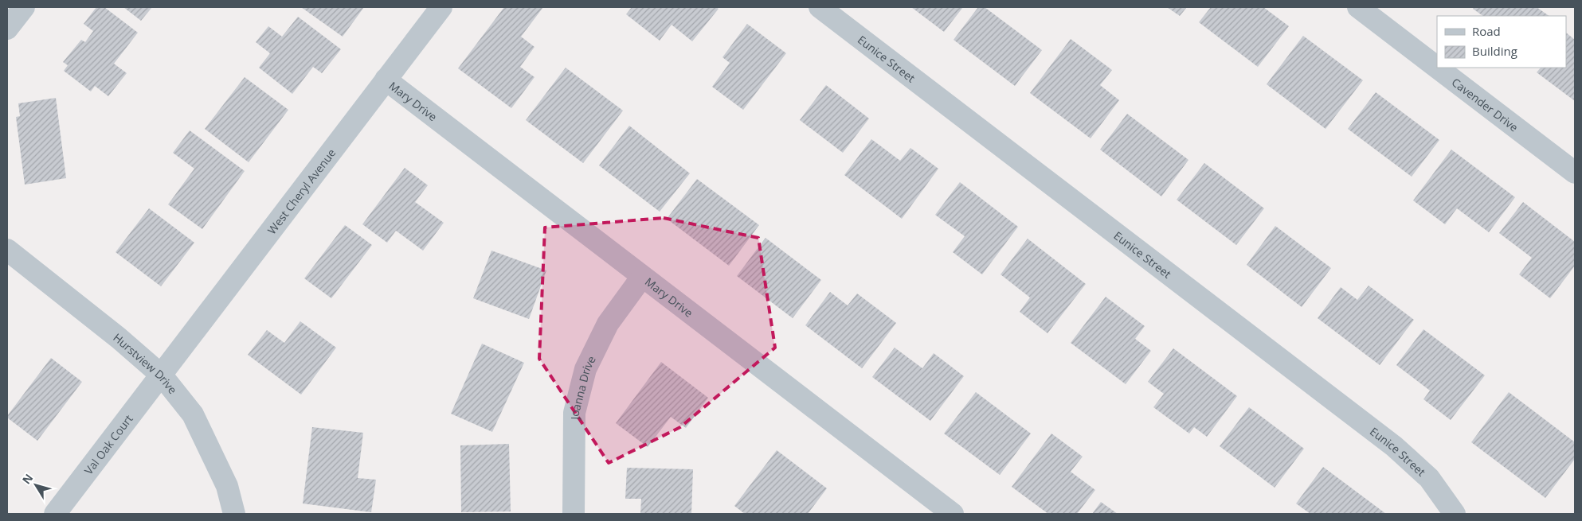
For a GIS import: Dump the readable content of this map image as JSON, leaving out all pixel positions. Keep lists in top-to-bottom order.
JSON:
{
  "streets": {
    "street": [
      "Eunice Street",
      "Mary Drive",
      "Cavender Drive",
      "West Cheryl Avenue",
      "Hurstview Drive",
      "Joanna Drive",
      "Val Oak Court"
    ]
  },
  "crossings": [
    ["Mary Drive", "West Cheryl Avenue"],
    ["Mary Drive", "Joanna Drive"],
    ["West Cheryl Avenue", "Hurstview Drive"],
    ["West Cheryl Avenue", "Val Oak Court"],
    ["Hurstview Drive", "Val Oak Court"]
  ],
  "legend": ["Road", "Building"],
  "north": "top left"
}
